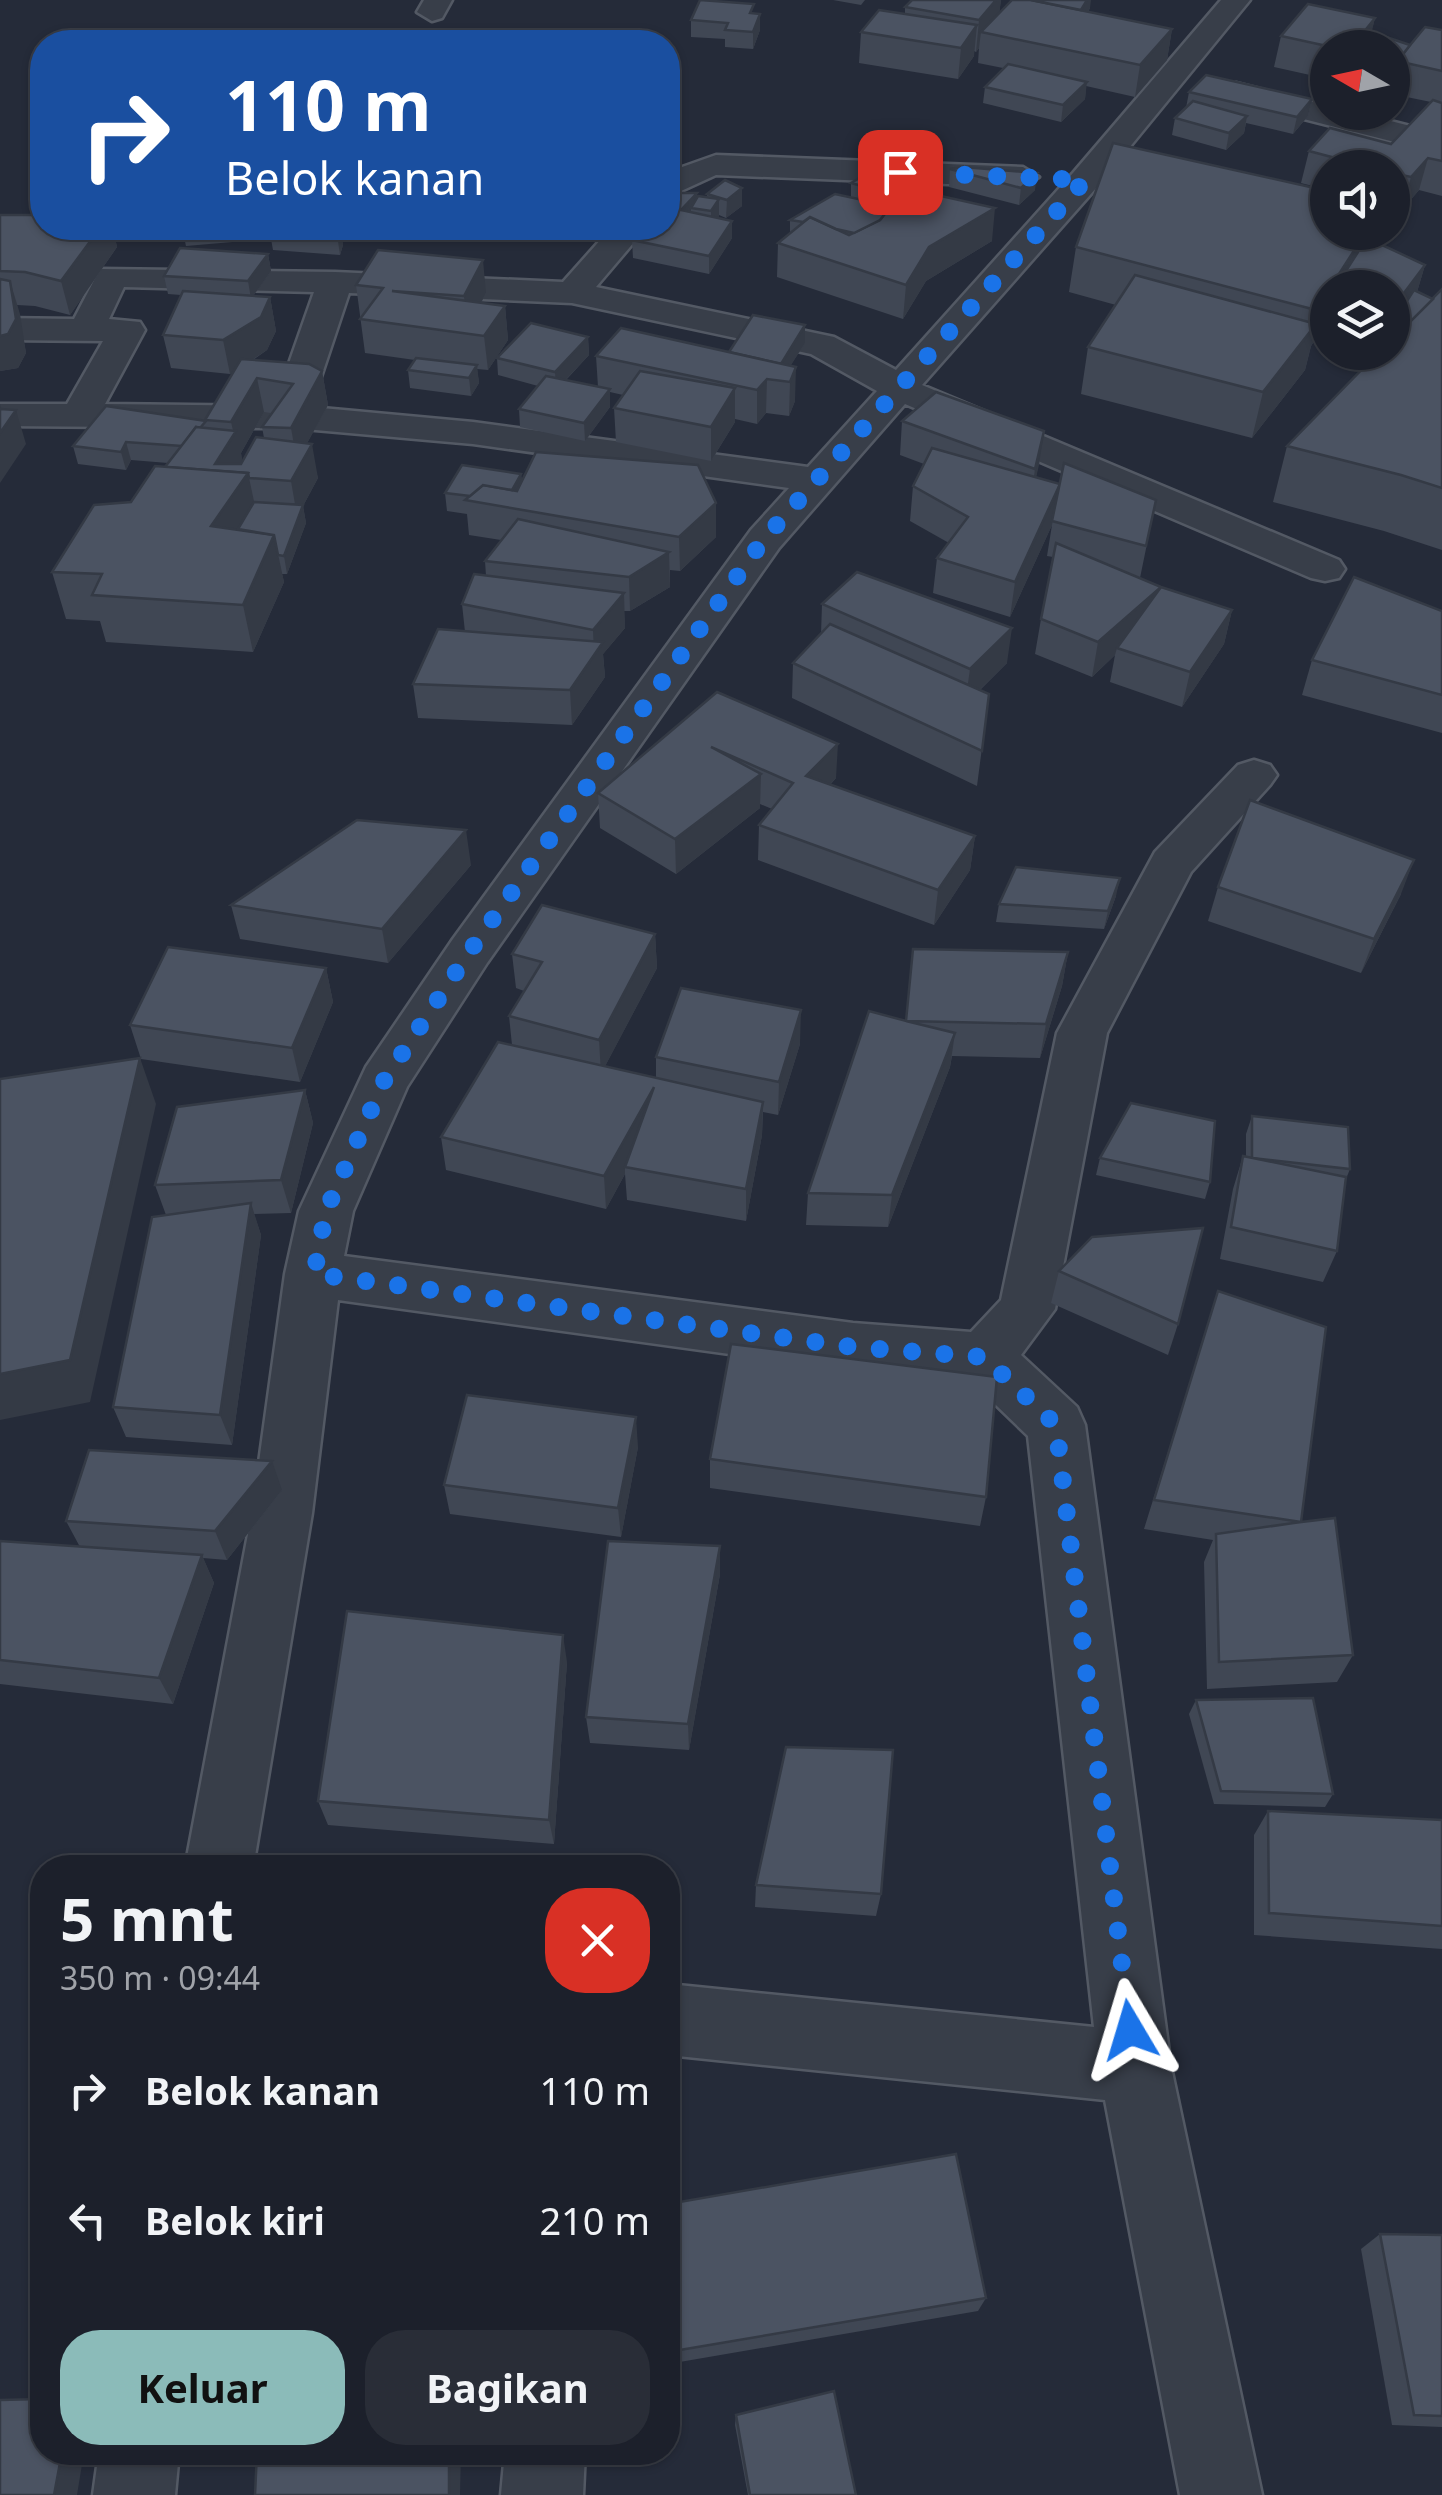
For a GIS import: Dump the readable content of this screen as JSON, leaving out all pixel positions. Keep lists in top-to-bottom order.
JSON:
{
  "north": "left",
  "page": {
    "turn": ["110 m", "Belok kanan"],
    "heading": ["5 mnt", "350 m · 09:44"],
    "list": [
      {
        "name": "Belok kanan",
        "value": "110 m"
      },
      {
        "name": "Belok kiri",
        "value": "210 m"
      }
    ],
    "buttons": ["Keluar", "Bagikan"]
  }
}
